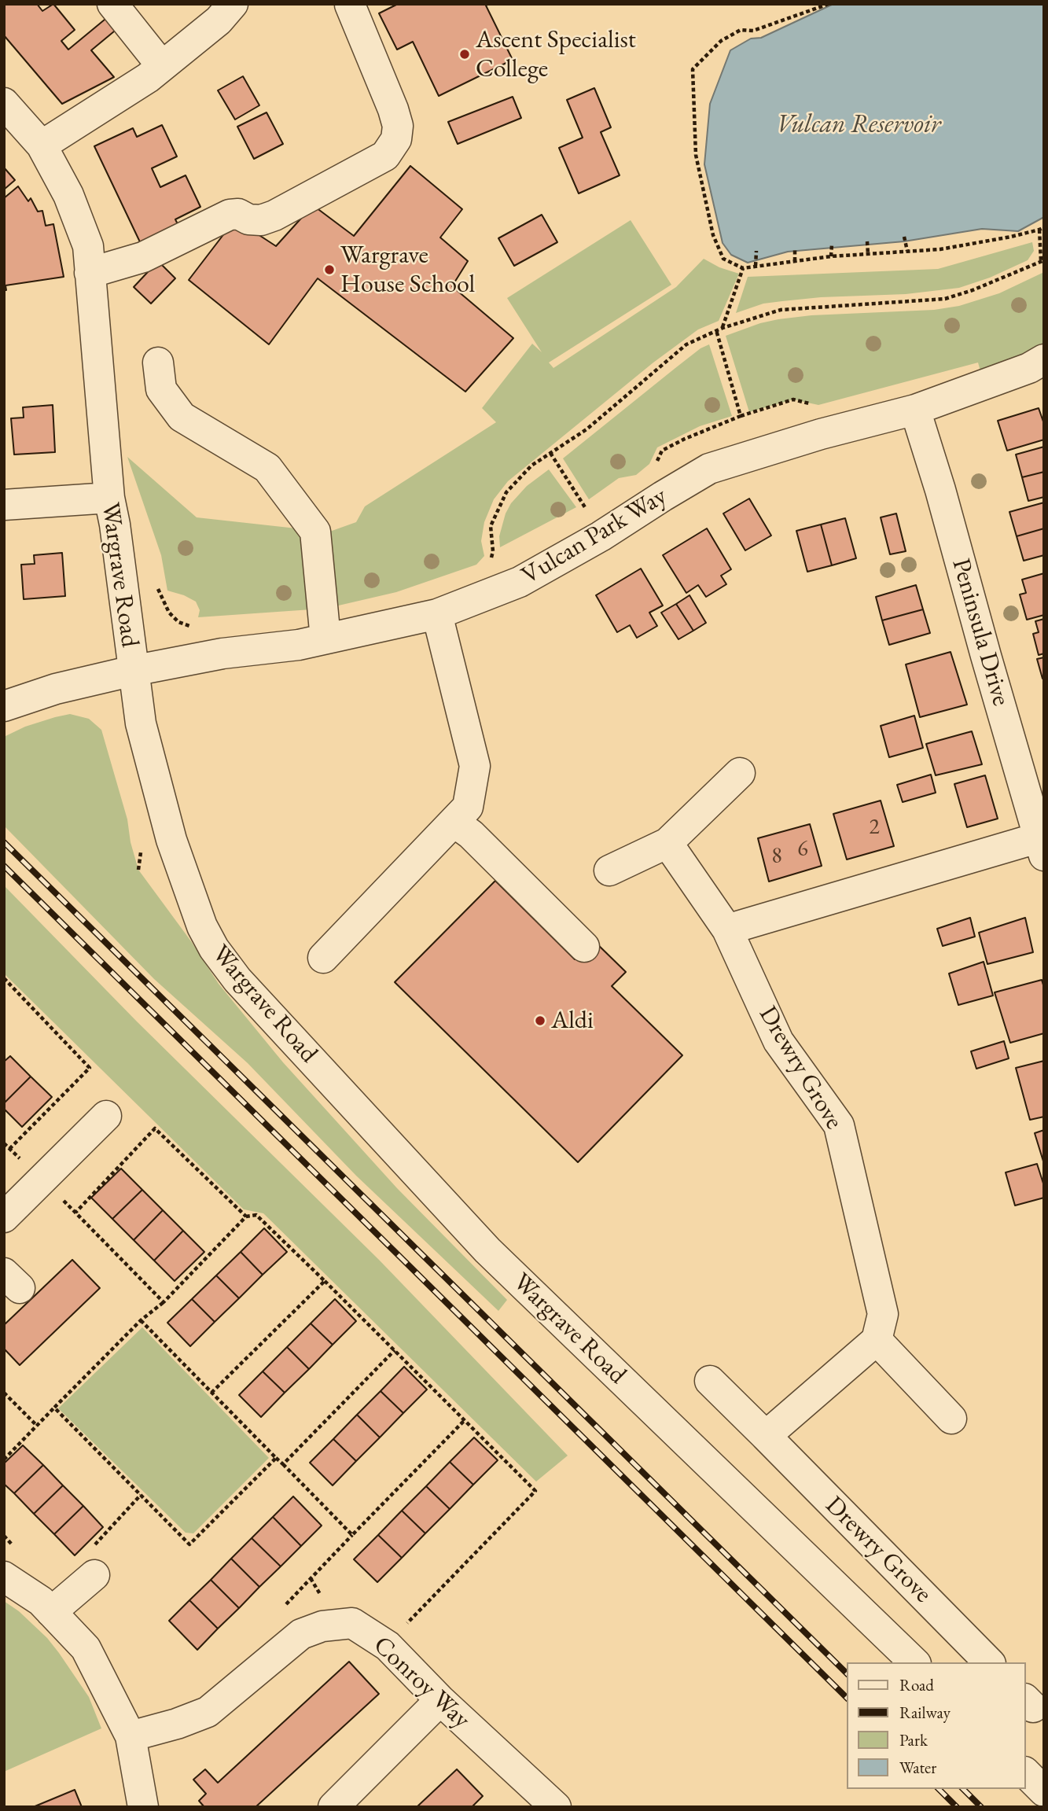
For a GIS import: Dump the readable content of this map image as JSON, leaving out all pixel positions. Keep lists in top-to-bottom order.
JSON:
{
  "streets": {
    "street": [
      "Vulcan Park Way",
      "Wargrave Road",
      "Peninsula Drive",
      "Drewry Grove",
      "Conroy Way"
    ]
  },
  "crossings": [
    ["Vulcan Park Way", "Wargrave Road"],
    ["Vulcan Park Way", "Peninsula Drive"]
  ],
  "water": ["Vulcan Reservoir"],
  "places": ["Ascent Specialist College", "Wargrave House School", "Aldi"],
  "house_numbers": ["2", "6", "8"],
  "legend": [
    "Road",
    "Railway",
    "Park",
    "Water"
  ]
}
